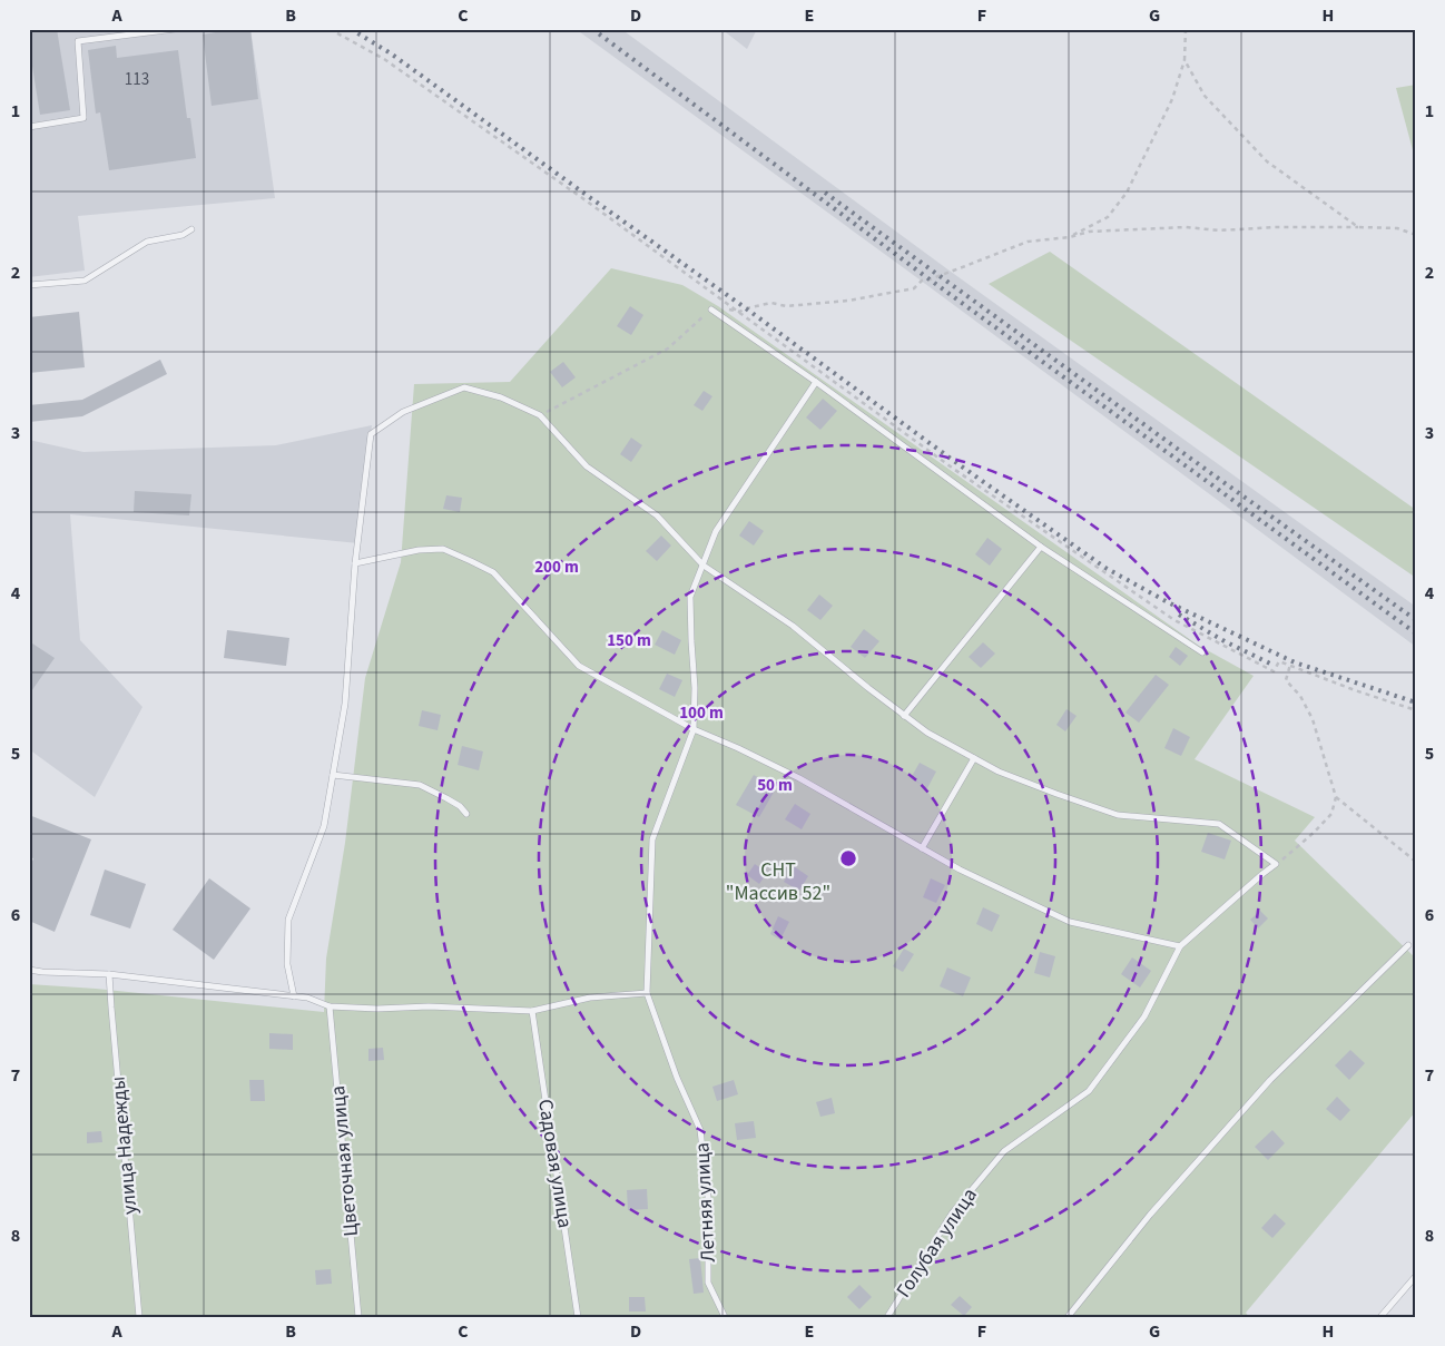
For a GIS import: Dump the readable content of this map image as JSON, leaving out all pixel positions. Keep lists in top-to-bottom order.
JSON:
{
  "streets": {
    "lane": [
      "улица Надежды",
      "Цветочная улица",
      "Садовая улица",
      "Летняя улица",
      "Голубая улица"
    ]
  },
  "parks": ["СНТ \"Массив 52\""],
  "house_numbers": ["113"],
  "grid": {
    "columns": [
      "A",
      "B",
      "C",
      "D",
      "E",
      "F",
      "G",
      "H"
    ],
    "rows": [
      "1",
      "2",
      "3",
      "4",
      "5",
      "6",
      "7",
      "8"
    ]
  },
  "rings": [
    "200 m",
    "150 m",
    "100 m",
    "50 m"
  ]
}
